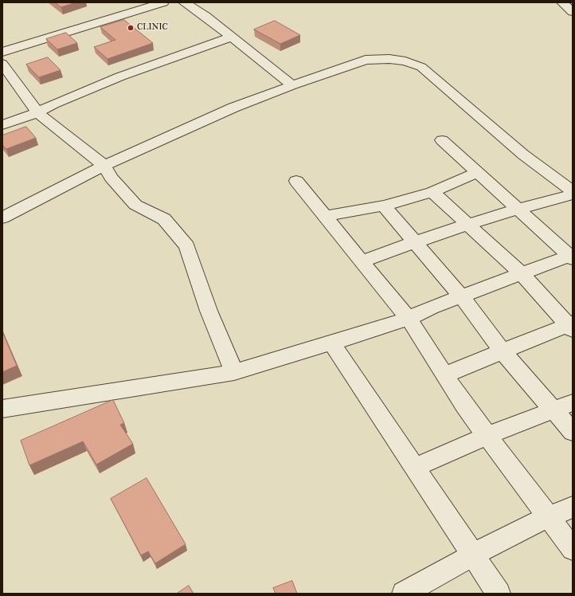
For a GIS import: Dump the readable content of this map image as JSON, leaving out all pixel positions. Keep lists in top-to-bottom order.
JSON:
{
  "places": ["CLINIC"]
}
